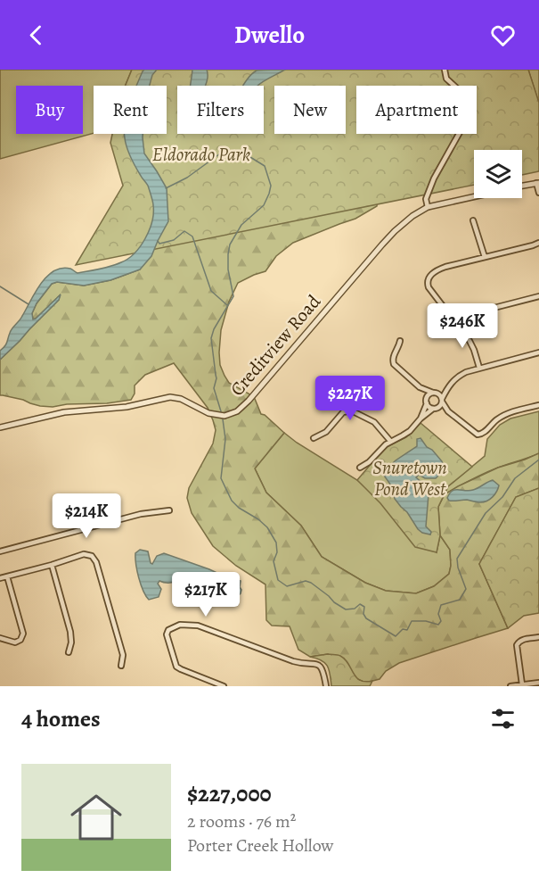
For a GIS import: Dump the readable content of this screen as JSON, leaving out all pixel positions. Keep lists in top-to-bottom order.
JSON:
{
  "streets": {
    "street": ["Creditview Road"]
  },
  "parks": ["Eldorado Park", "Snuretown Pond West"],
  "page": {
    "header": "Dwello",
    "chip": [
      "Buy",
      "Rent",
      "Filters",
      "New",
      "Apartment"
    ],
    "price": [
      "$246K",
      "$227K",
      "$214K",
      "$217K"
    ],
    "heading": "4 homes",
    "list": [
      {
        "name": "$227,000",
        "note": "2 rooms · 76 m² · Porter Creek Hollow"
      }
    ]
  }
}
